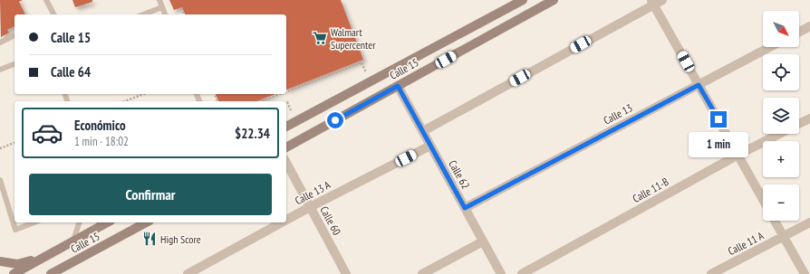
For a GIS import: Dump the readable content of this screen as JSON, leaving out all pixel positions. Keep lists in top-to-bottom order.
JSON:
{
  "streets": {
    "street": [
      "Calle 15",
      "Calle 13",
      "Calle 62",
      "Calle 11-B",
      "Calle 13 A",
      "Calle 60",
      "Calle 11 A"
    ]
  },
  "crossings": [
    ["Calle 15", "Calle 62"],
    ["Calle 13", "Calle 62"],
    ["Calle 62", "Calle 13 A"],
    ["Calle 13 A", "Calle 60"]
  ],
  "places": {
    "supermarket": ["Walmart Supercenter"],
    "restaurant": ["High Score"]
  },
  "north": "bottom right",
  "page": {
    "map_buttons": ["+", "−"],
    "banner": ["Calle 15", "Calle 64"],
    "list": [
      {
        "name": "Económico",
        "note": "1 min · 18:02",
        "value": "$22.34"
      }
    ],
    "bubble": "1 min",
    "buttons": "Confirmar"
  }
}
